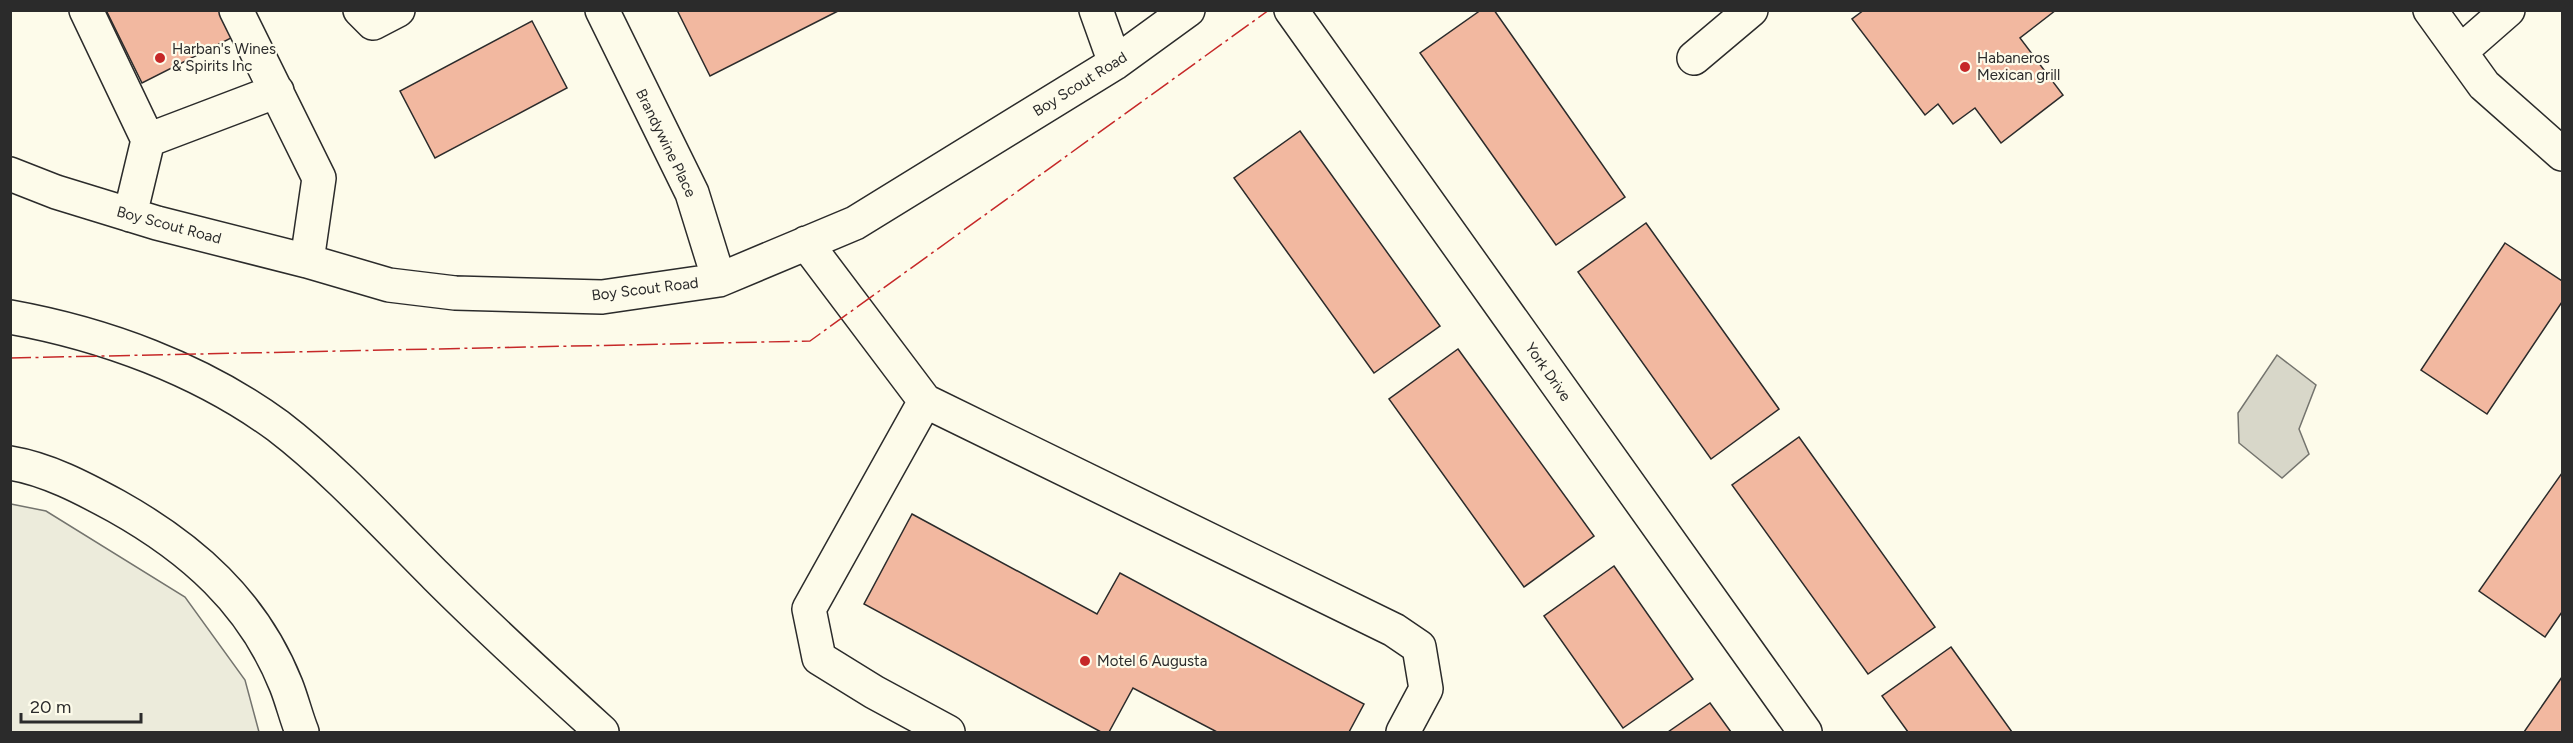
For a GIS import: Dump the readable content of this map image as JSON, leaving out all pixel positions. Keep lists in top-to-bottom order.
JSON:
{
  "streets": {
    "main road": ["Boy Scout Road", "Brandywine Place", "York Drive"]
  },
  "crossings": [
    ["Boy Scout Road", "Brandywine Place"]
  ],
  "places": ["Harban's Wines & Spirits Inc", "Habaneros Mexican grill", "Motel 6 Augusta"],
  "scale_bar": "20 m"
}
